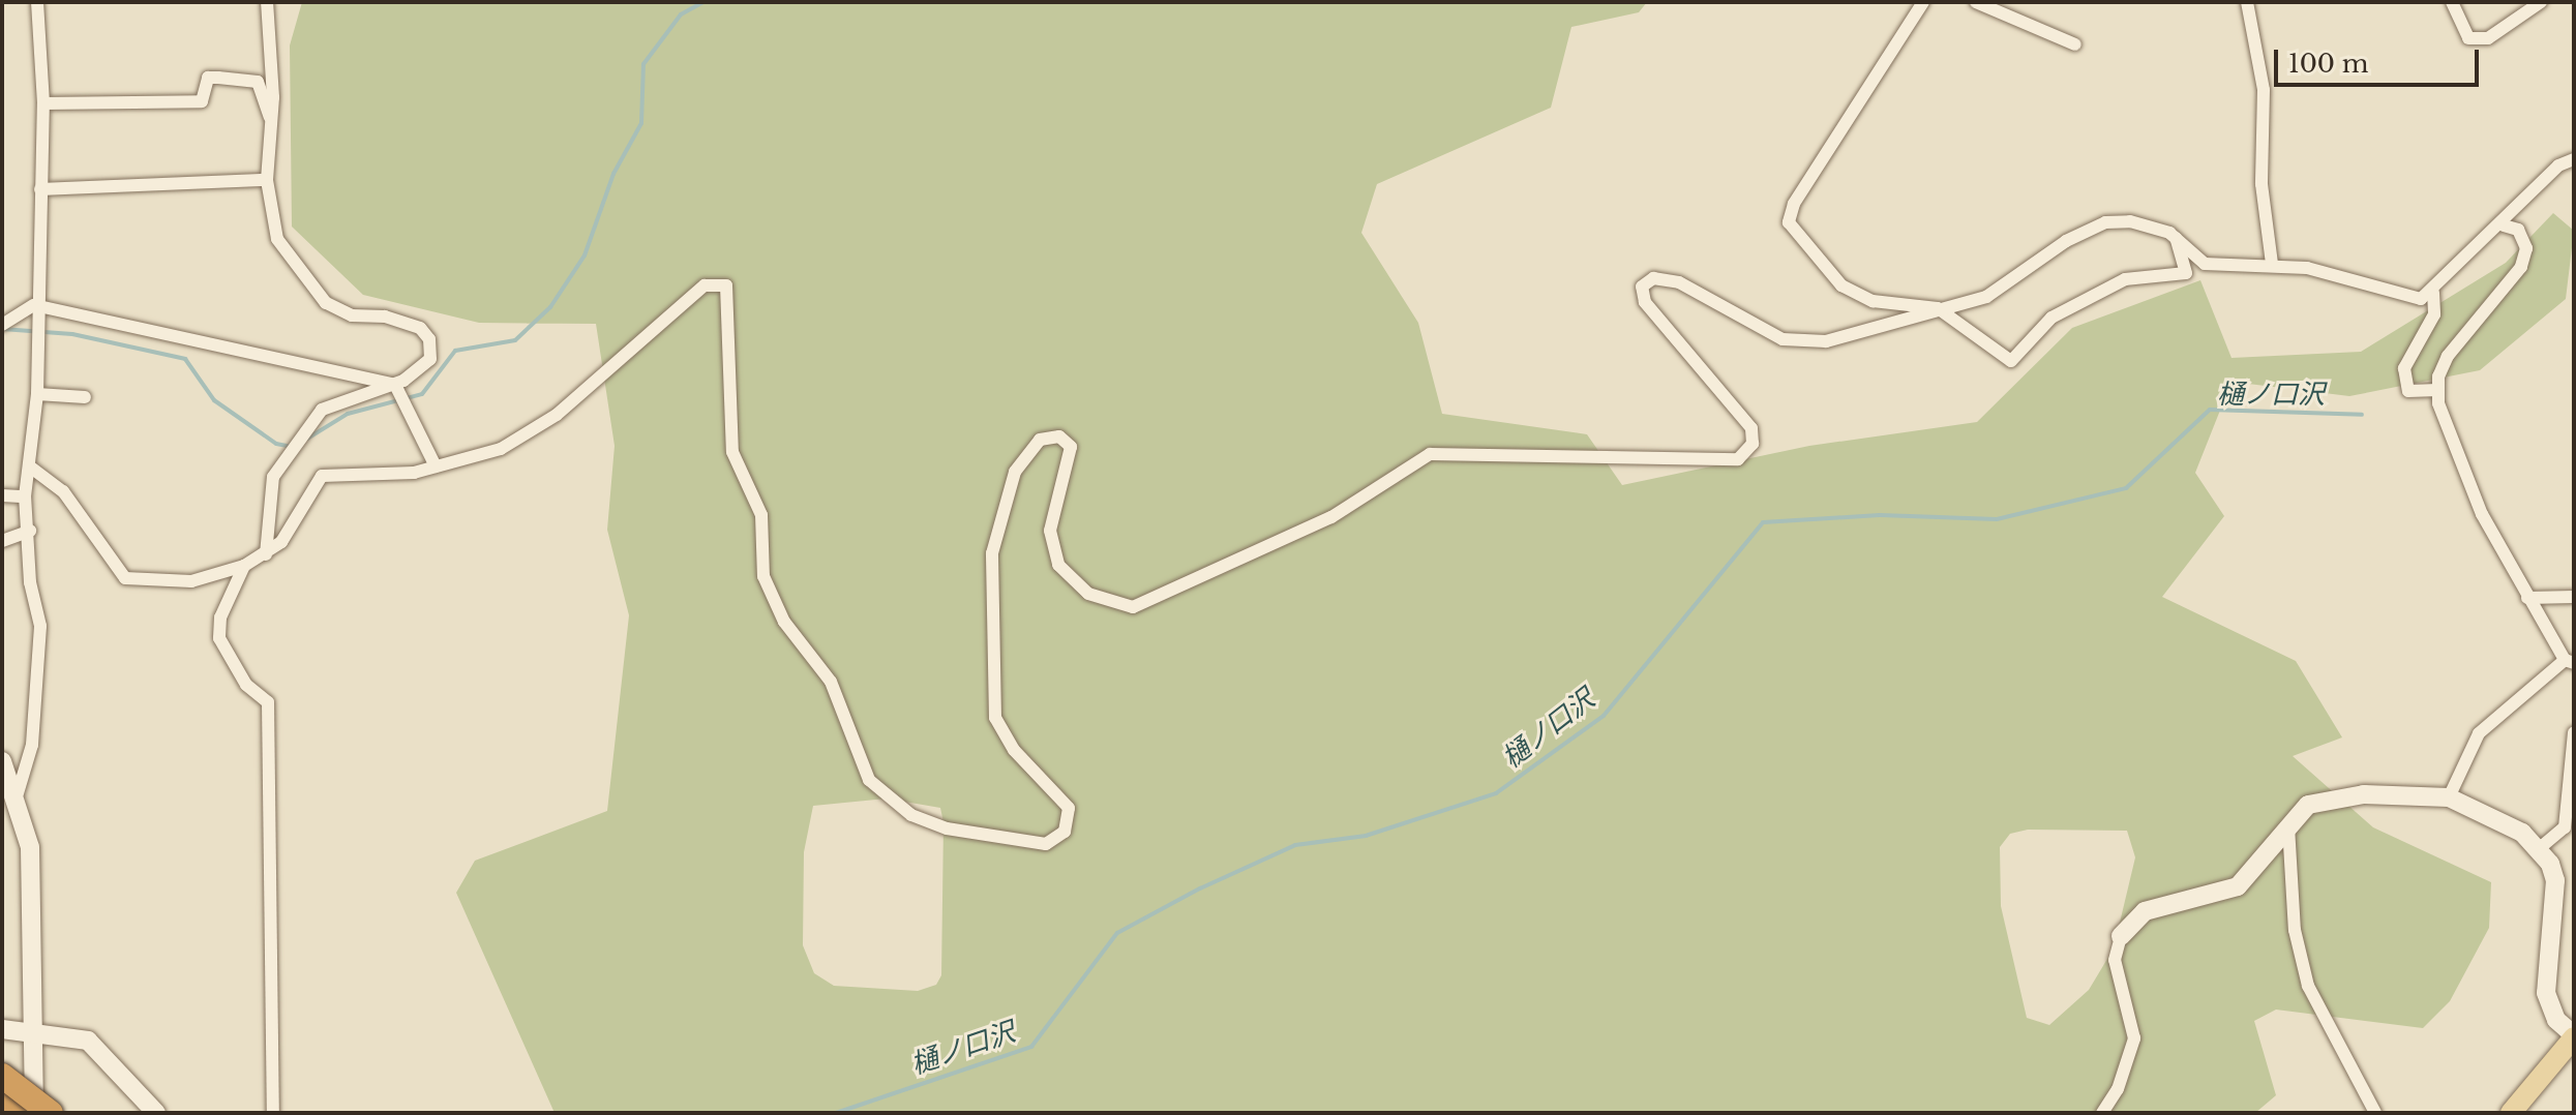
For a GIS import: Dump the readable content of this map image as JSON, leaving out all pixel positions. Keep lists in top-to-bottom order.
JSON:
{
  "water": ["樋ノ口沢"],
  "scale_bar": "100 m"
}
